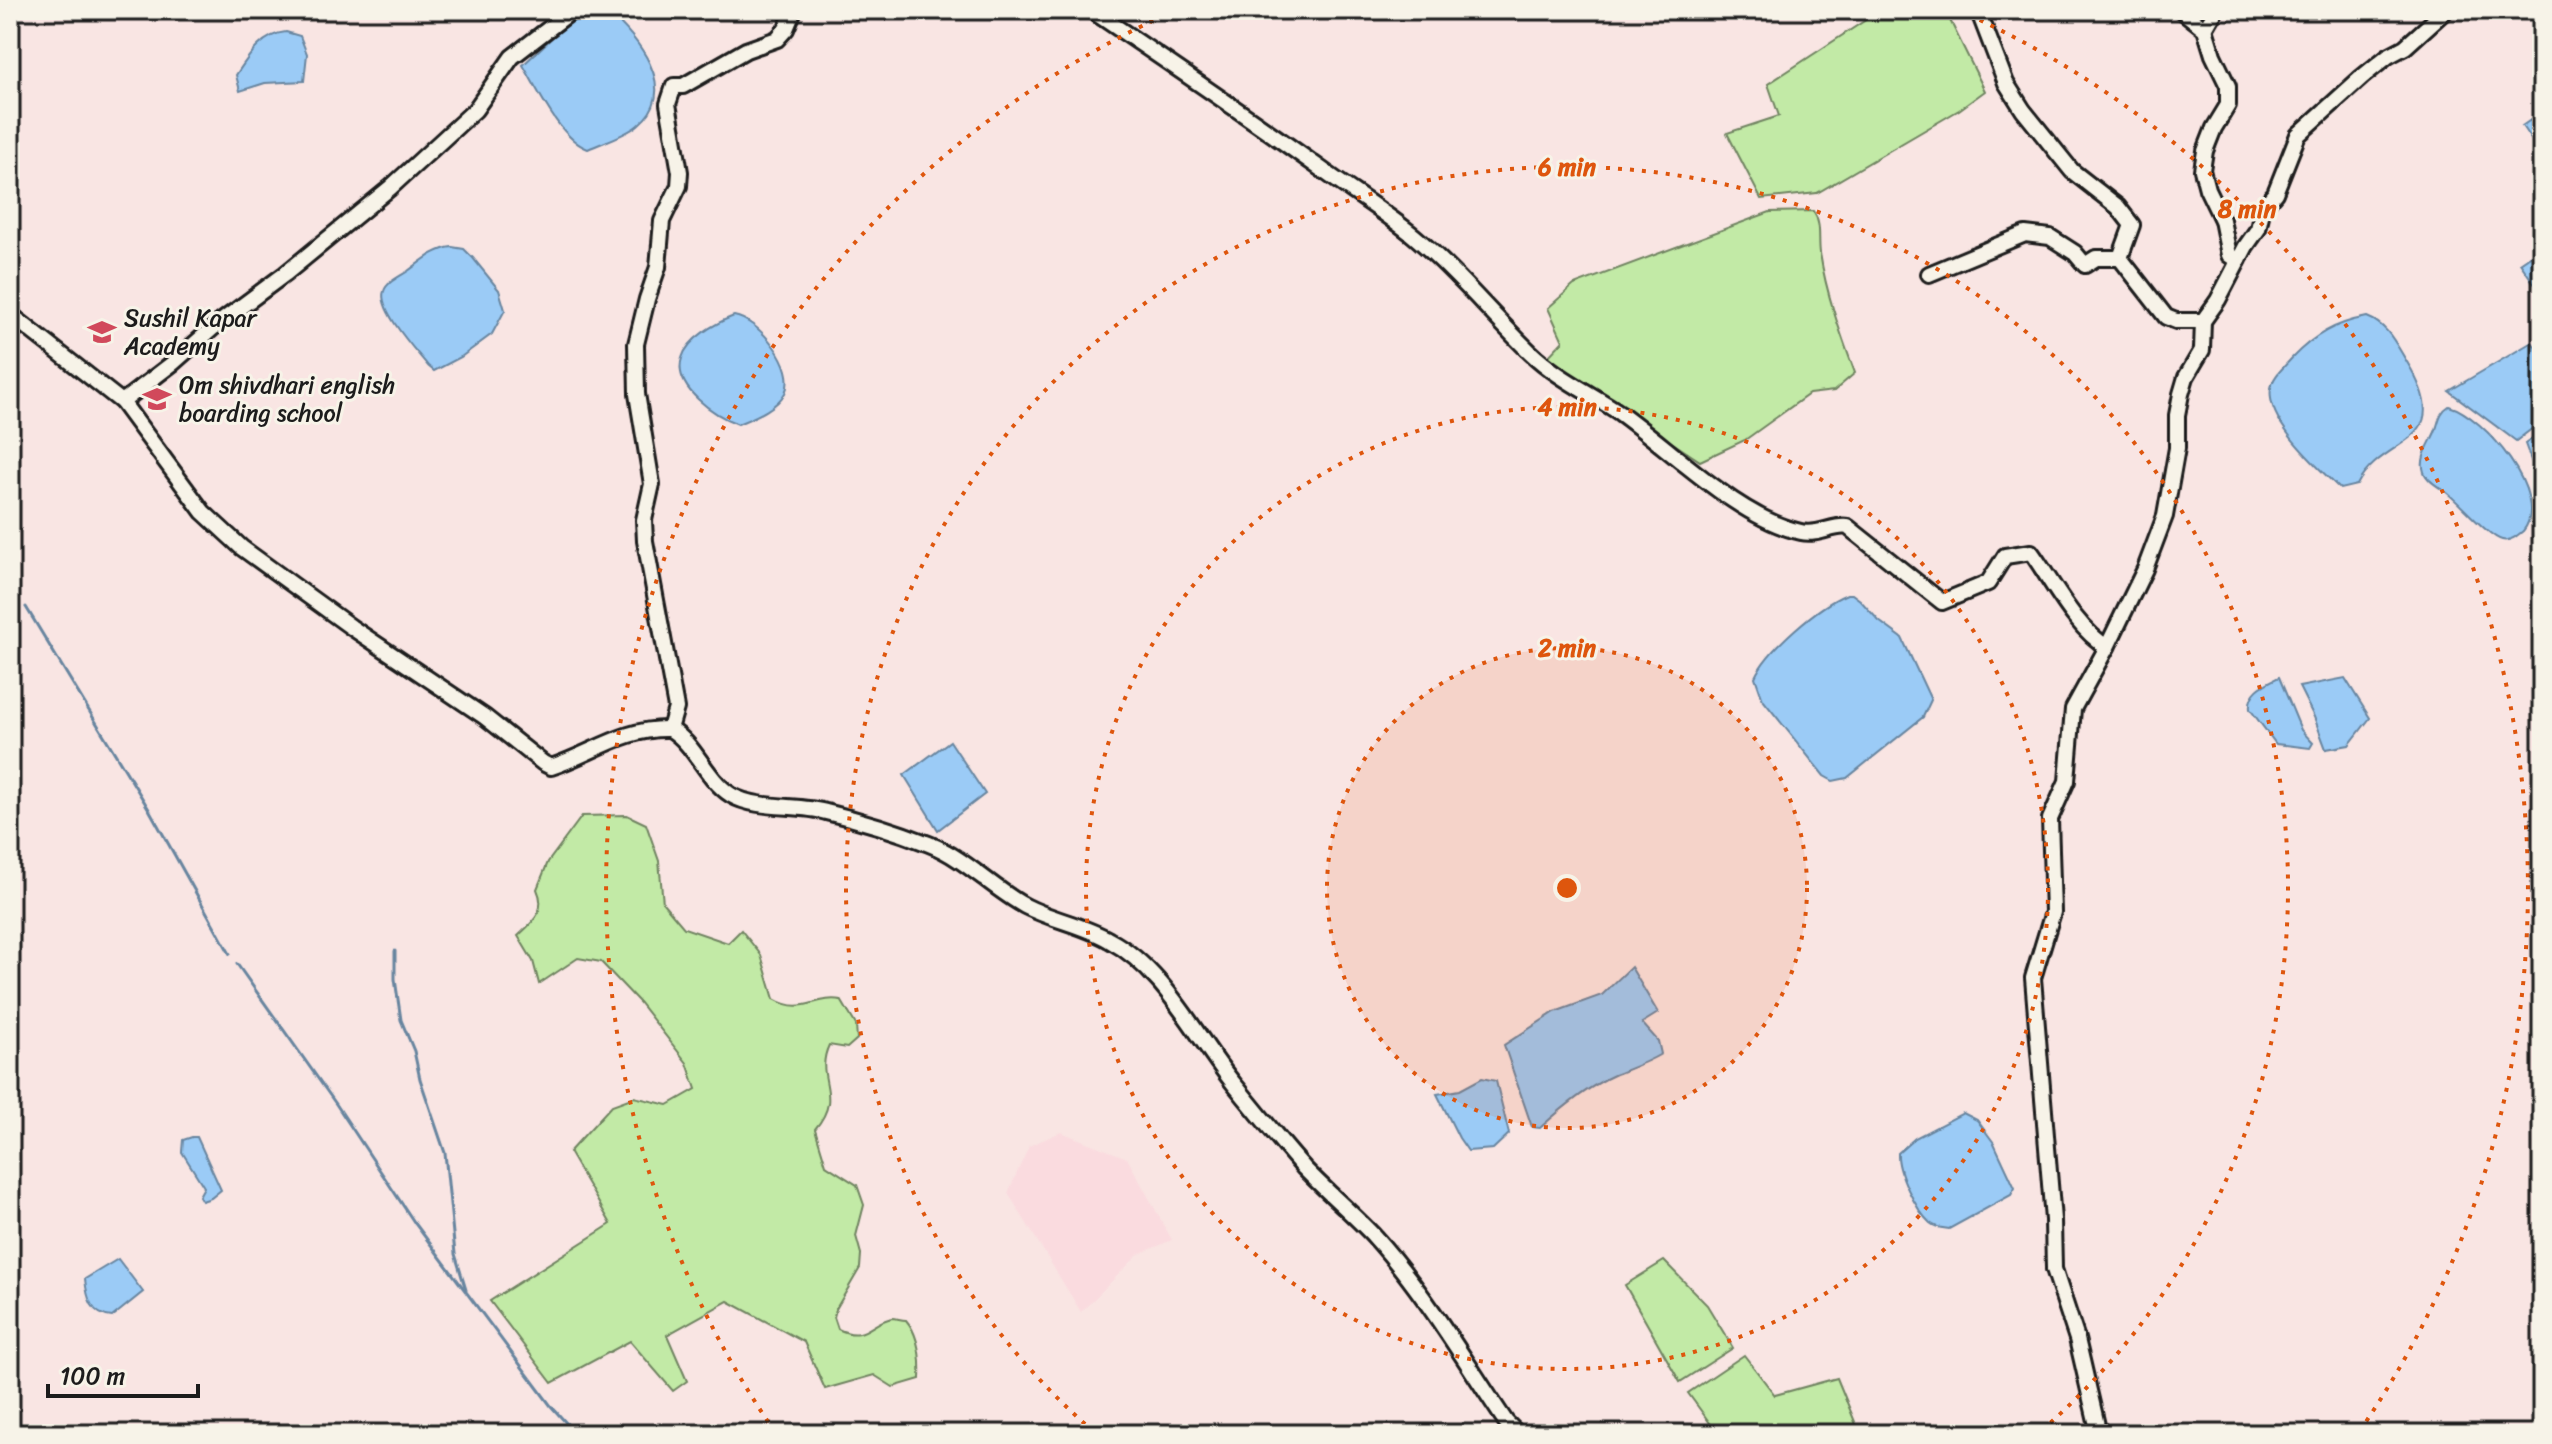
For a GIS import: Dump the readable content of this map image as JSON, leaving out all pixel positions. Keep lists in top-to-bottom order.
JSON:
{
  "places": {
    "school or university": ["Sushil Kapar Academy", "Om shivdhari english boarding school"]
  },
  "scale_bar": "100 m",
  "rings": [
    "6 min",
    "8 min",
    "4 min",
    "2 min"
  ]
}
